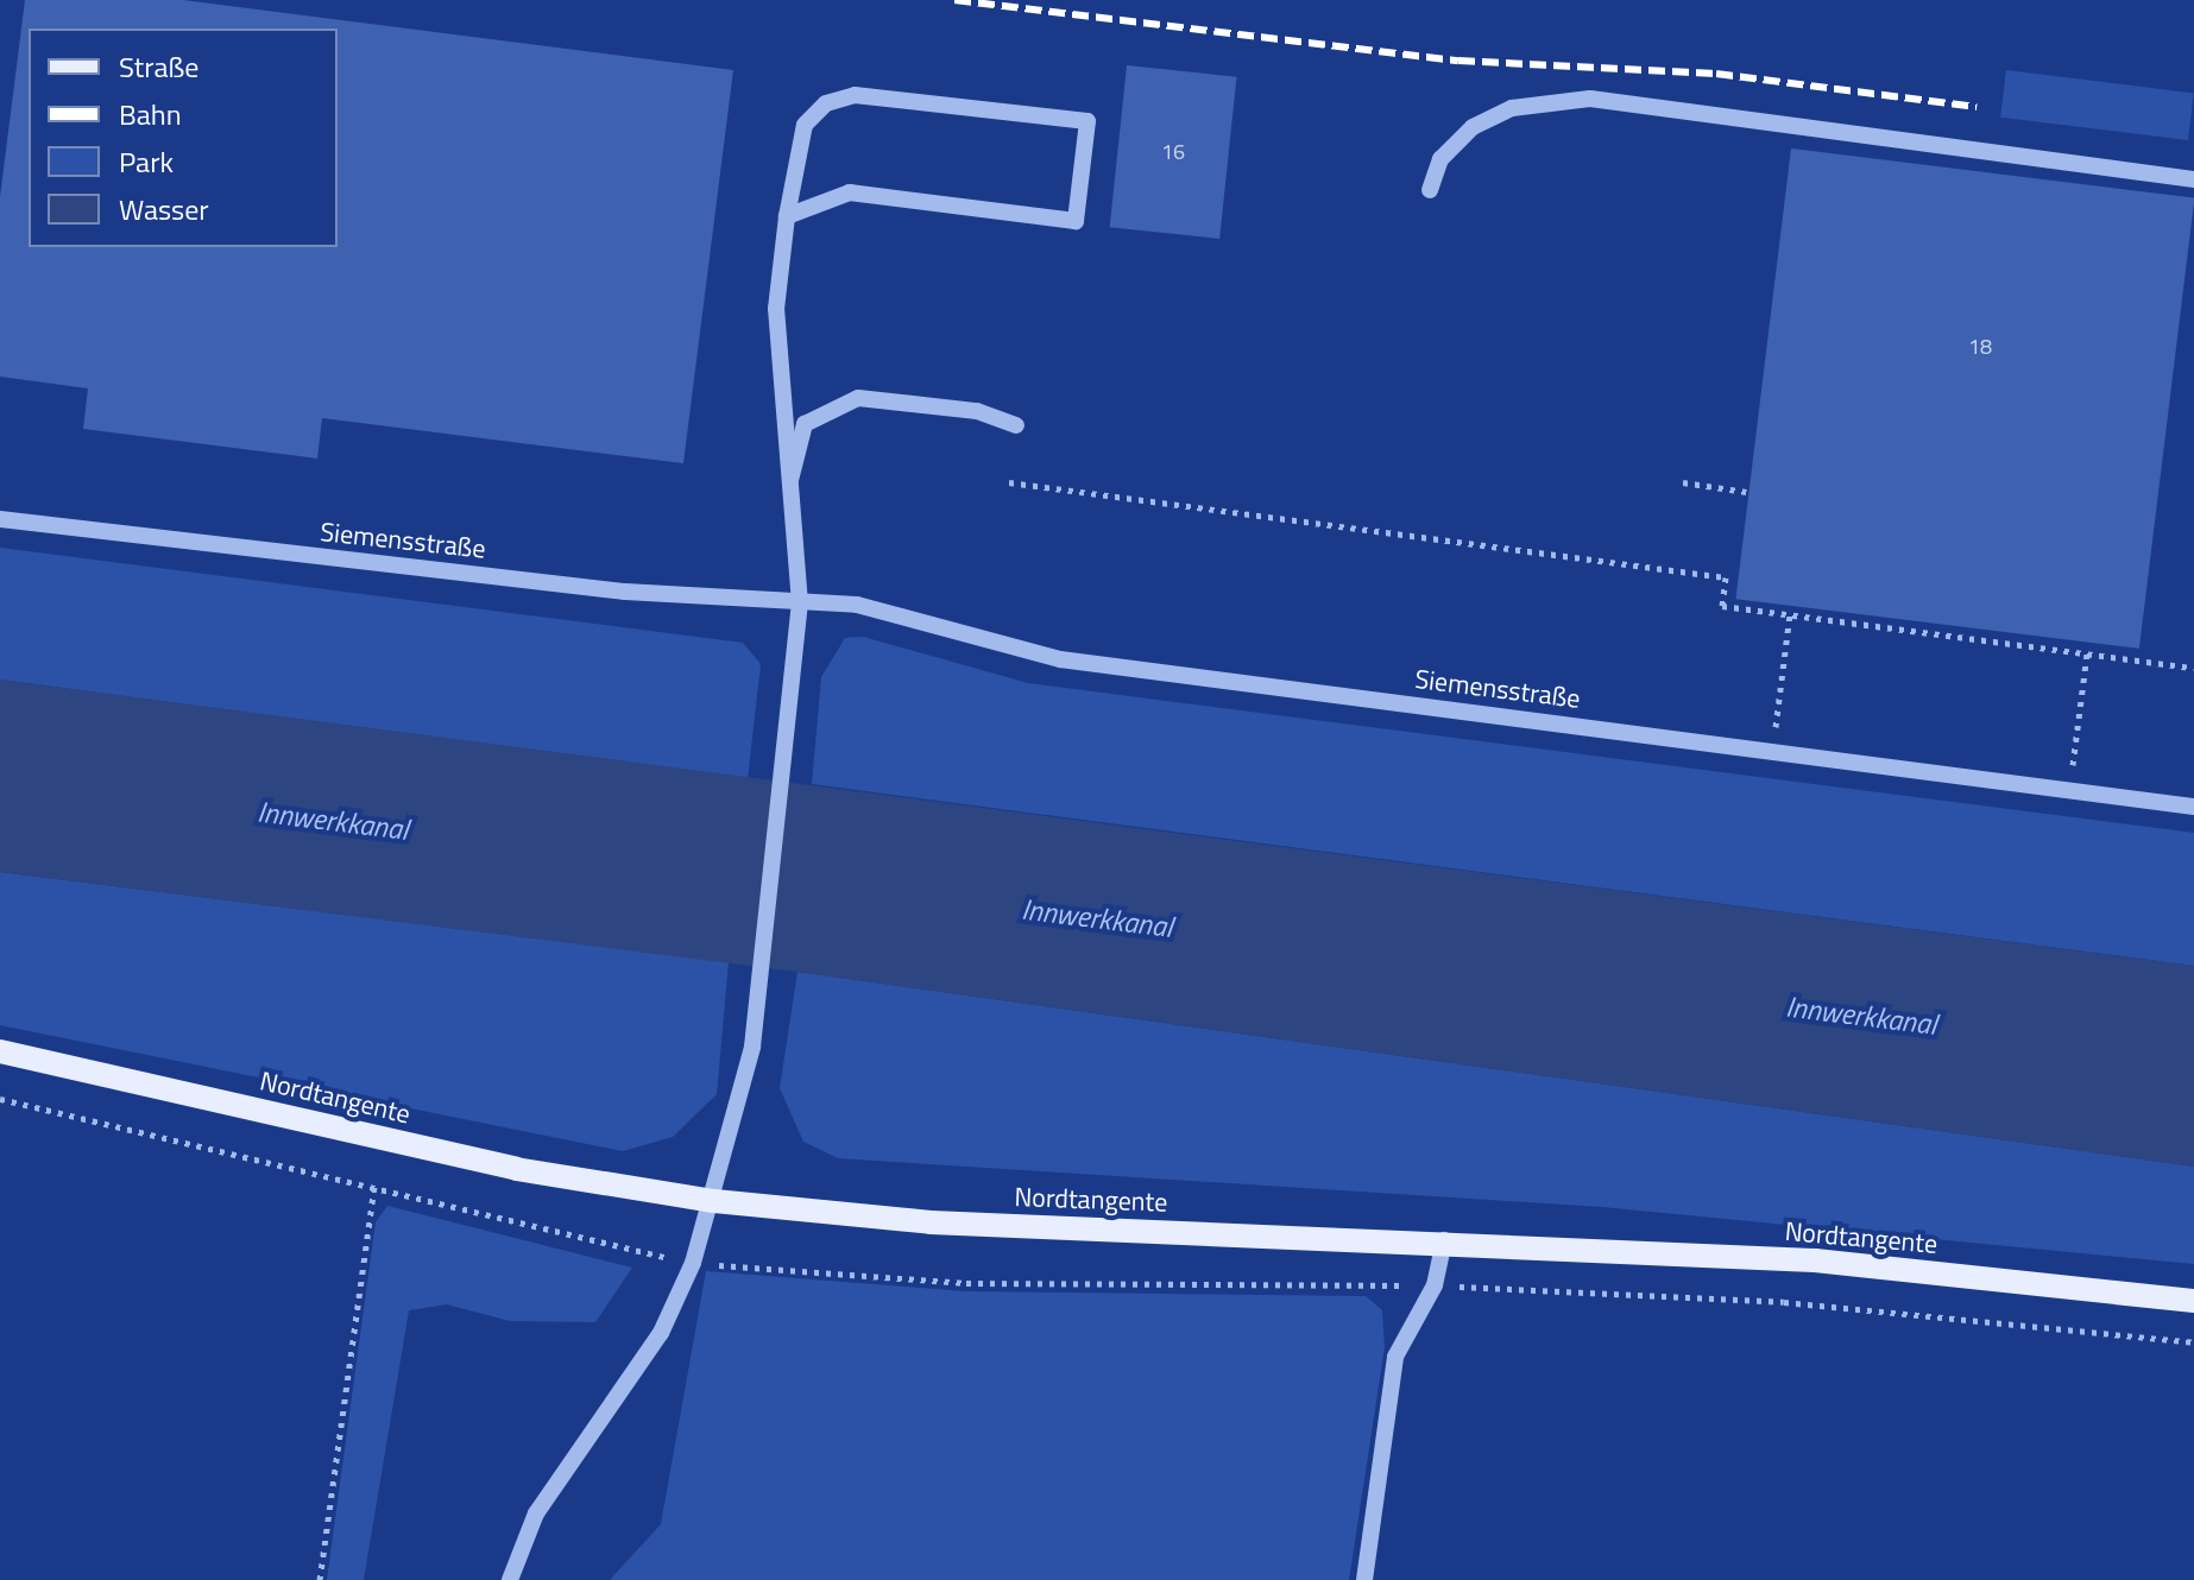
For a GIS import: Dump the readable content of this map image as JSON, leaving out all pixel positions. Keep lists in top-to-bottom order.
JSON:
{
  "streets": {
    "main road": ["Nordtangente"],
    "street": ["Siemensstraße"]
  },
  "water": ["Innwerkkanal"],
  "house_numbers": ["16", "18"],
  "legend": [
    "Straße",
    "Bahn",
    "Park",
    "Wasser"
  ]
}
